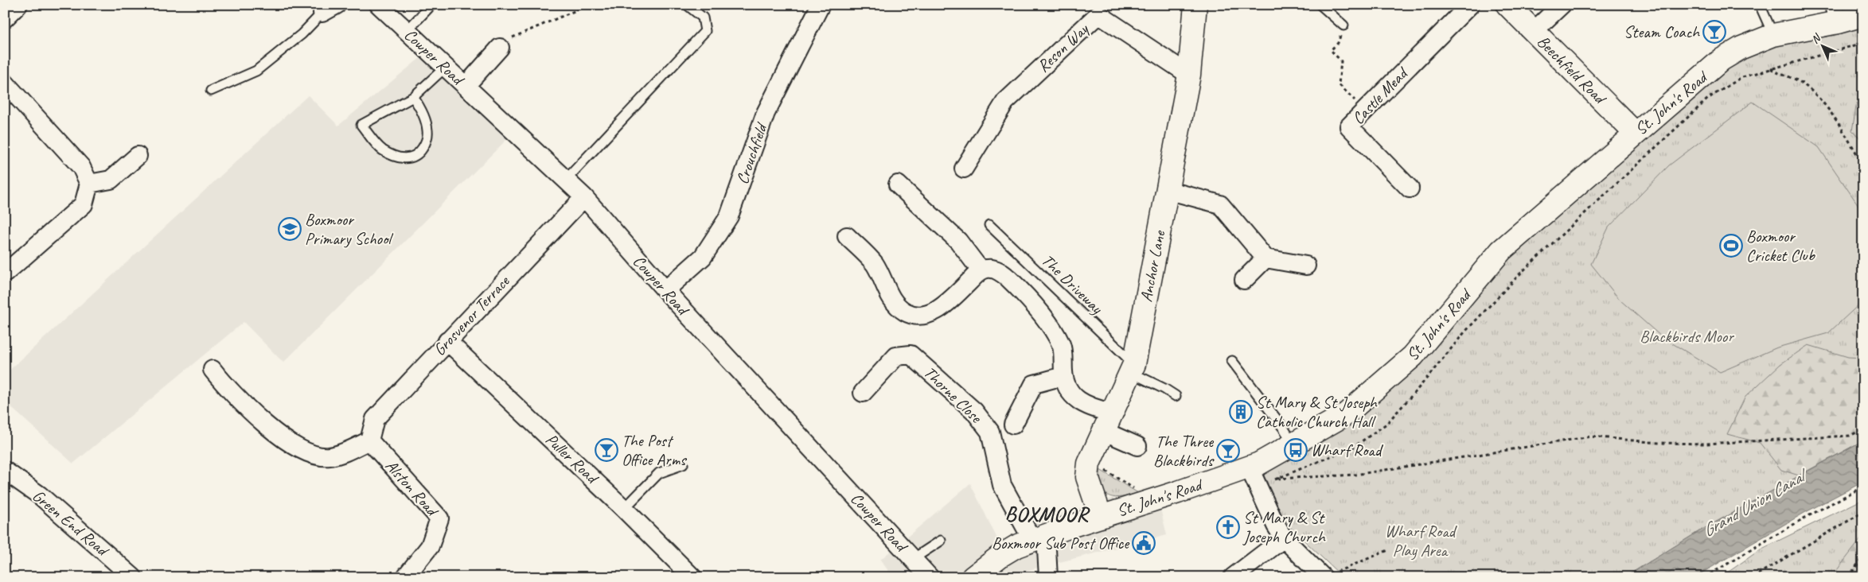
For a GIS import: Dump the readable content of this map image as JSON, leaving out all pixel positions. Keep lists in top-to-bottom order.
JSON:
{
  "streets": {
    "street": [
      "Reson Way",
      "Cowper Road",
      "Beechfield Road",
      "Castle Mead",
      "St. John's Road",
      "Crouchfield",
      "Anchor Lane",
      "Grosvenor Terrace",
      "Thorne Close",
      "Puller Road",
      "Alston Road",
      "Green End Road"
    ],
    "lane": ["The Driveway"]
  },
  "crossings": [
    ["Reson Way", "Anchor Lane"],
    ["Cowper Road", "Crouchfield"],
    ["Cowper Road", "Grosvenor Terrace"],
    ["Beechfield Road", "St. John's Road"],
    ["St. John's Road", "Anchor Lane"],
    ["St. John's Road", "Thorne Close"],
    ["Anchor Lane", "The Driveway"],
    ["Grosvenor Terrace", "Puller Road"],
    ["Grosvenor Terrace", "Alston Road"]
  ],
  "districts": ["BOXMOOR"],
  "water": ["Grand Union Canal"],
  "parks": ["Blackbirds Moor", "Wharf Road Play Area"],
  "places": {
    "bar": ["Steam Coach", "The Post Office Arms", "The Three Blackbirds"],
    "school or university": ["Boxmoor Primary School"],
    "sports": ["Boxmoor Cricket Club"],
    "building": ["St Mary & St Joseph Catholic Church Hall"],
    "bus stop": ["Wharf Road"],
    "church": ["St Mary & St Joseph Church"],
    "public building": ["Boxmoor Sub Post Office"]
  },
  "north": "top left"
}
